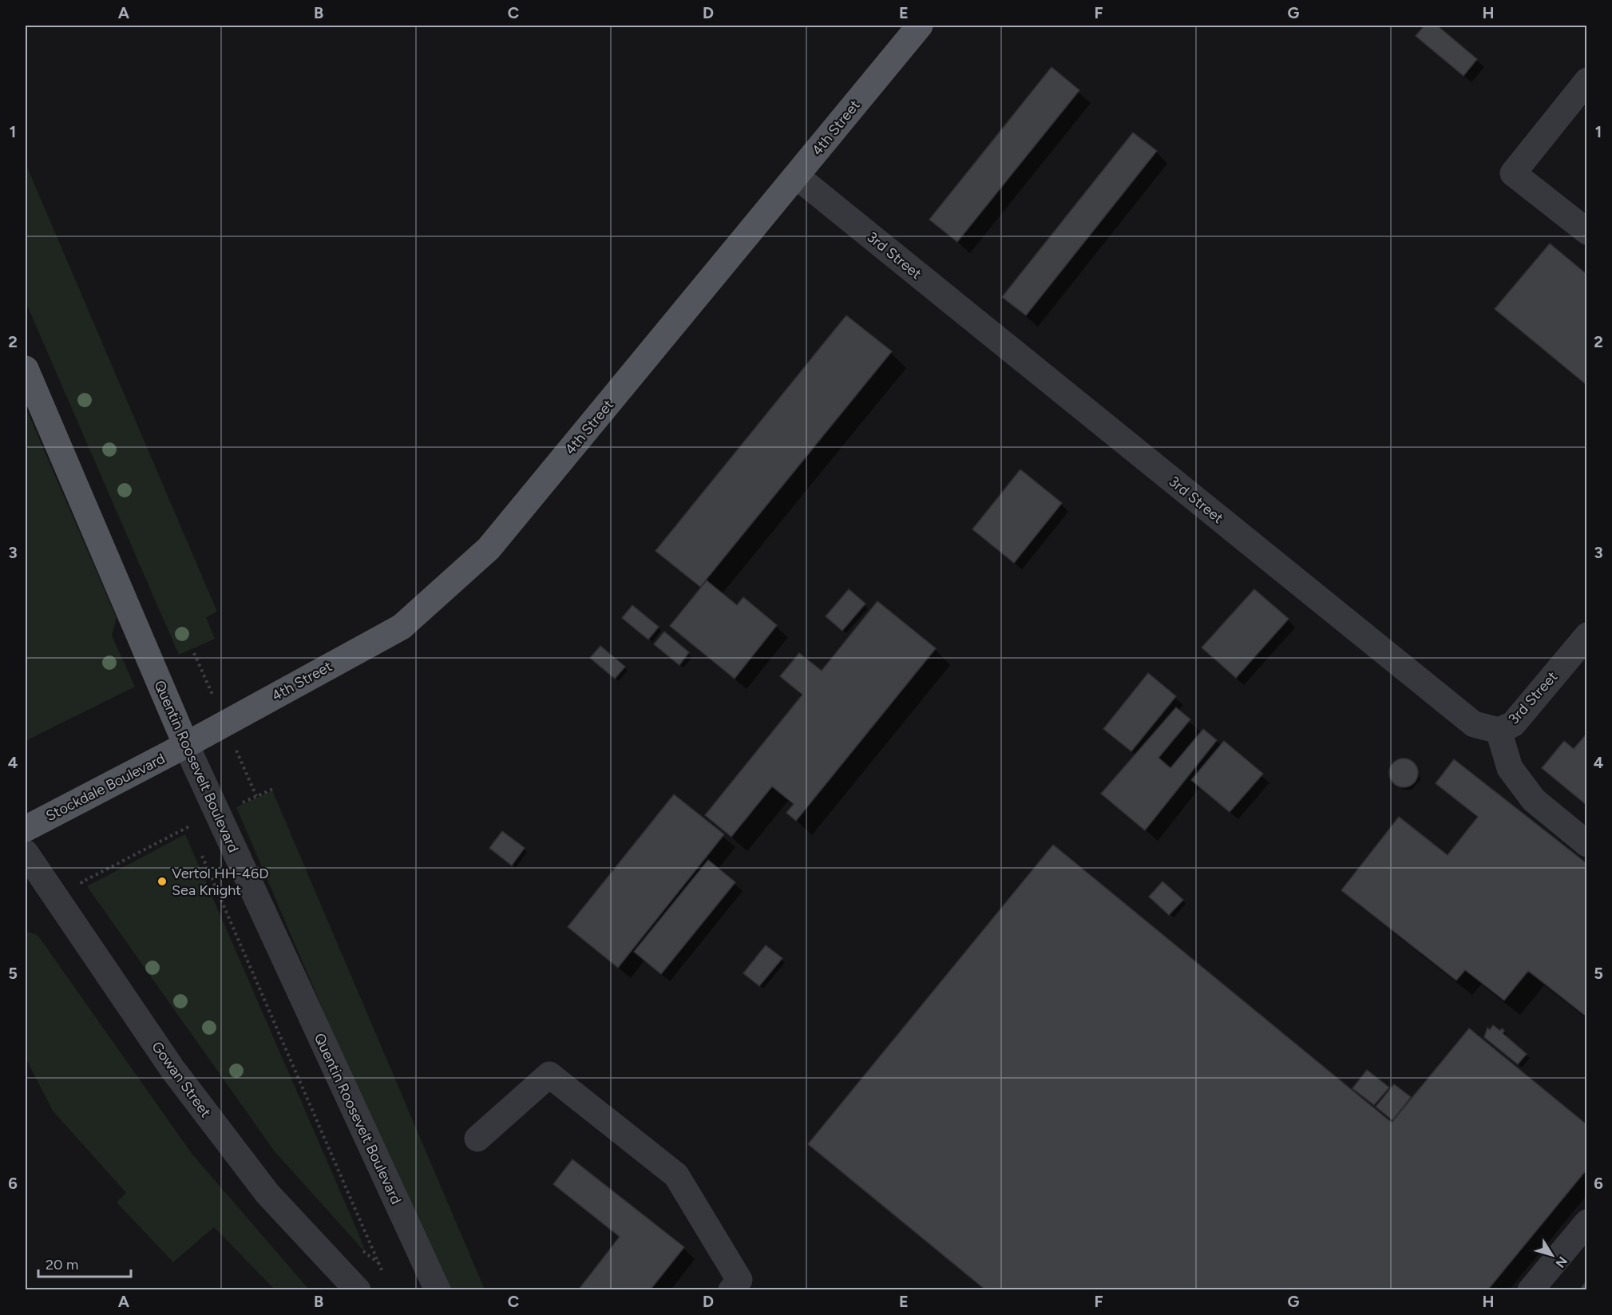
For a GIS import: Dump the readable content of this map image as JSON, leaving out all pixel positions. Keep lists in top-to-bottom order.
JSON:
{
  "streets": {
    "main road": ["4th Street", "Quentin Roosevelt Boulevard", "Stockdale Boulevard"],
    "street": ["3rd Street", "Gowan Street"]
  },
  "crossings": [
    ["4th Street", "3rd Street"],
    ["4th Street", "Quentin Roosevelt Boulevard"],
    ["4th Street", "Stockdale Boulevard"],
    ["Quentin Roosevelt Boulevard", "Stockdale Boulevard"]
  ],
  "places": ["Vertol HH-46D Sea Knight"],
  "scale_bar": "20 m",
  "north": "bottom right",
  "grid": {
    "columns": [
      "A",
      "B",
      "C",
      "D",
      "E",
      "F",
      "G",
      "H"
    ],
    "rows": [
      "1",
      "2",
      "3",
      "4",
      "5",
      "6"
    ]
  }
}
